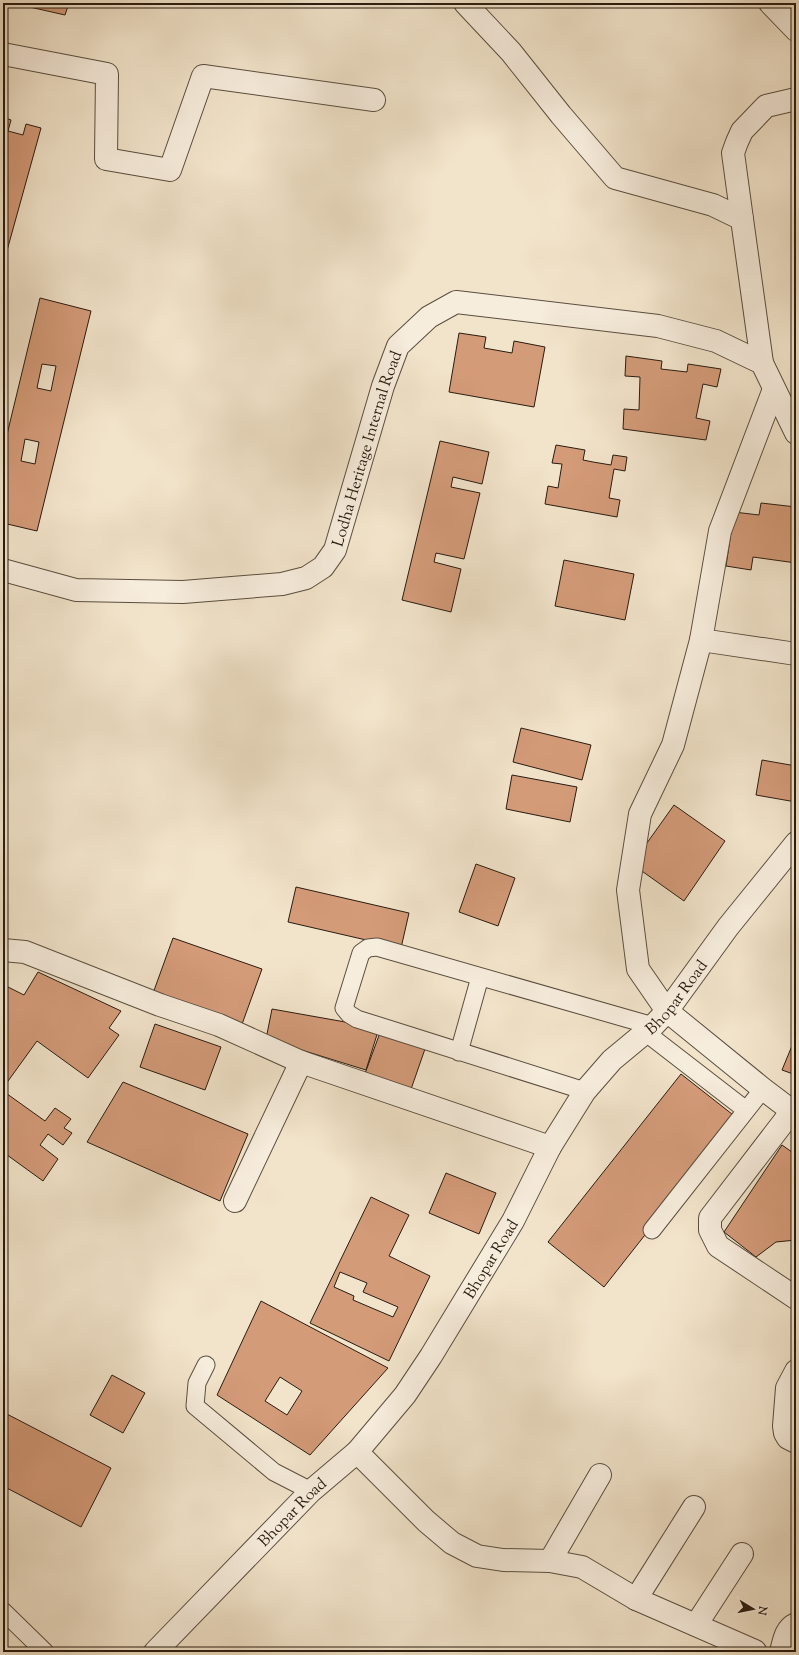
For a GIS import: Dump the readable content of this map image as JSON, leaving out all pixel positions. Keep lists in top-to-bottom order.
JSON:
{
  "streets": {
    "street": ["Lodha Heritage Internal Road", "Bhopar Road"]
  },
  "north": "right"
}
